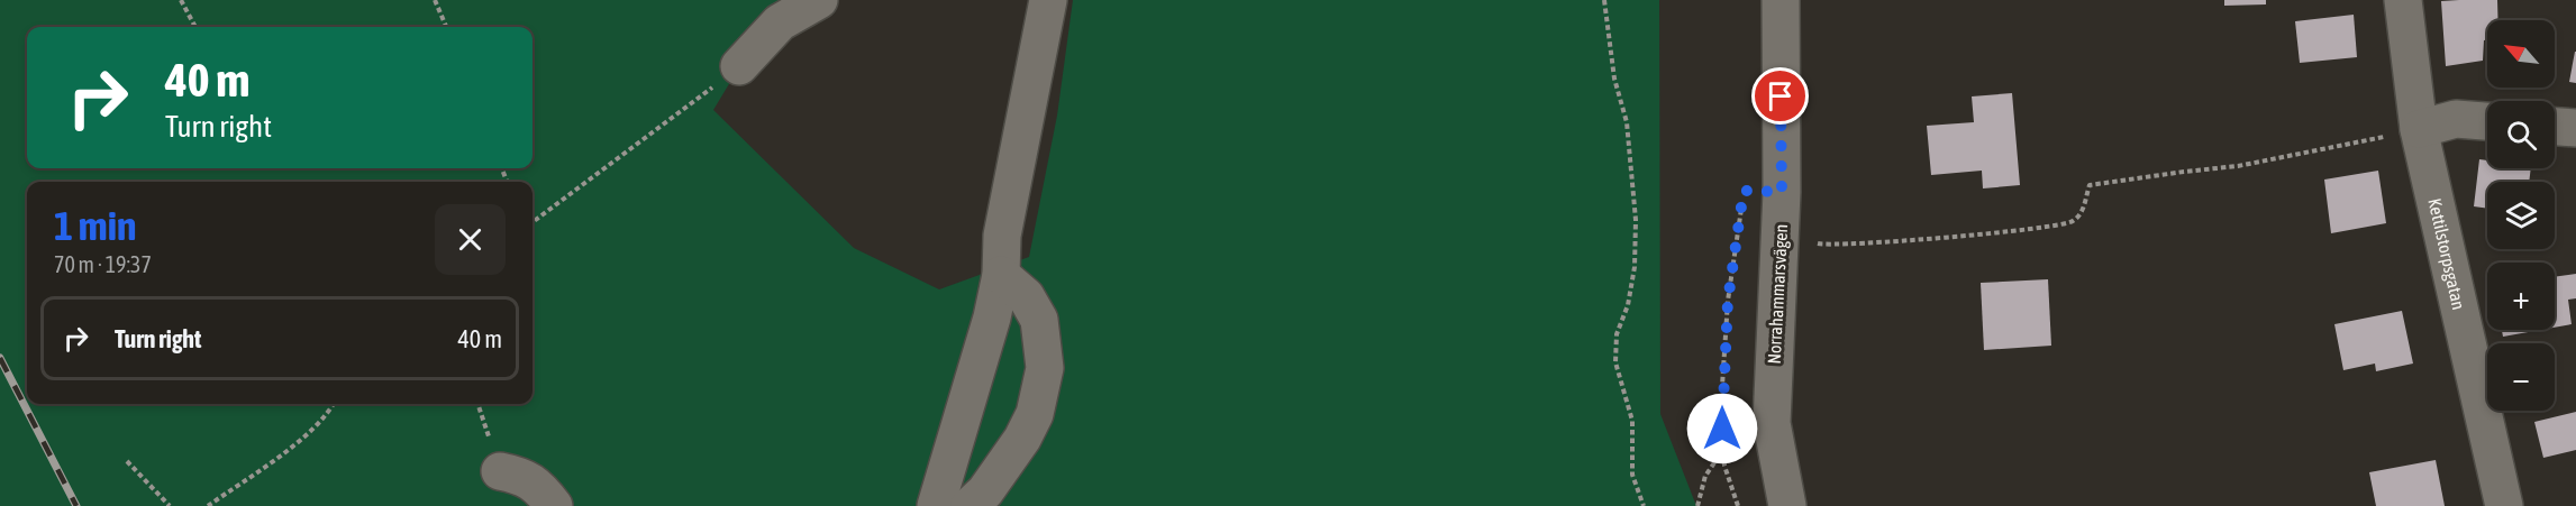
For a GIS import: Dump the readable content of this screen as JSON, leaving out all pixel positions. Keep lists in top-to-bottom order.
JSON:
{
  "streets": {
    "street": ["Kettilstorpsgatan", "Norrahammarsvägen"]
  },
  "north": "top left",
  "page": {
    "map_buttons": ["+", "−"],
    "turn": ["40 m", "Turn right"],
    "heading": ["1 min", "70 m · 19:37"],
    "list": [
      {
        "name": "Turn right",
        "value": "40 m"
      }
    ]
  }
}
